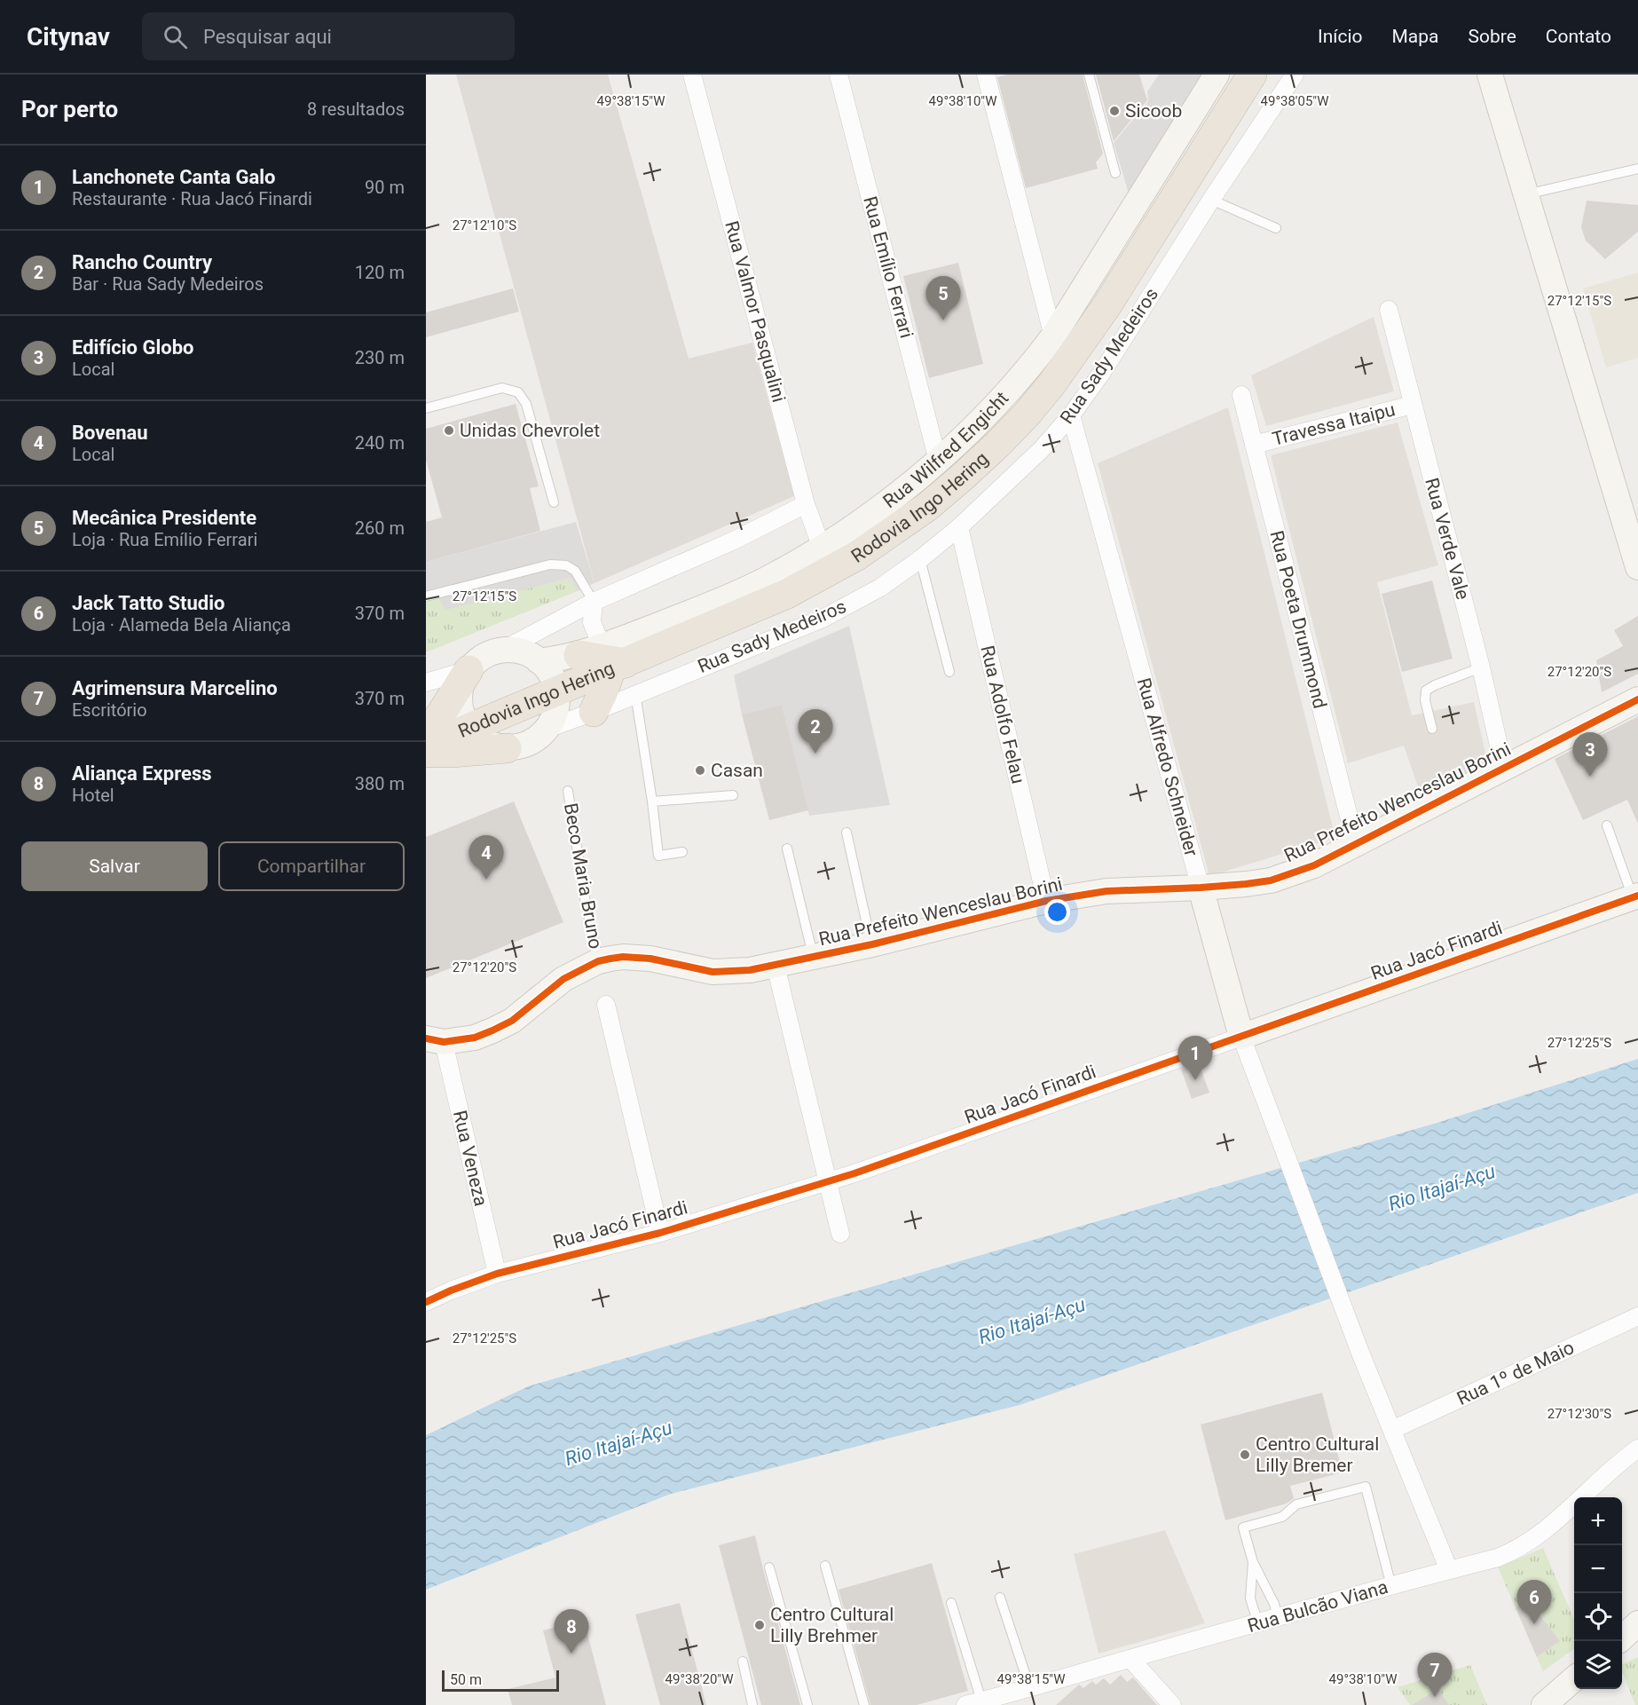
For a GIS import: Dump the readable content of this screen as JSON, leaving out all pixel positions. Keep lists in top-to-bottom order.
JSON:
{
  "streets": {
    "highway": ["Rodovia Ingo Hering"],
    "street": [
      "Rua Emílio Ferrari",
      "Rua Valmor Pasqualini",
      "Rua Sady Medeiros",
      "Travessa Itaipu",
      "Rua Wilfred Engicht",
      "Rua Verde Vale",
      "Rua Poeta Drummond",
      "Rua Adolfo Felau",
      "Rua Alfredo Schneider",
      "Rua Prefeito Wenceslau Borini",
      "Rua Jacó Finardi",
      "Rua Veneza",
      "Rua 1º de Maio",
      "Rua Bulcão Viana"
    ],
    "lane": ["Beco Maria Bruno"]
  },
  "crossings": [
    ["Rua Emílio Ferrari", "Rua Wilfred Engicht"],
    ["Rua Valmor Pasqualini", "Rua Wilfred Engicht"],
    ["Rua Sady Medeiros", "Rua Adolfo Felau"],
    ["Rua Sady Medeiros", "Rua Alfredo Schneider"],
    ["Travessa Itaipu", "Rua Verde Vale"],
    ["Travessa Itaipu", "Rua Poeta Drummond"],
    ["Rua Wilfred Engicht", "Rodovia Ingo Hering"],
    ["Rua Verde Vale", "Rua Prefeito Wenceslau Borini"],
    ["Rua Poeta Drummond", "Rua Prefeito Wenceslau Borini"],
    ["Rua Adolfo Felau", "Rua Prefeito Wenceslau Borini"],
    ["Rua Alfredo Schneider", "Rua Prefeito Wenceslau Borini"],
    ["Rua Alfredo Schneider", "Rua Jacó Finardi"],
    ["Rua Alfredo Schneider", "Rua 1º de Maio"],
    ["Rua Alfredo Schneider", "Rua Bulcão Viana"],
    ["Rua Prefeito Wenceslau Borini", "Beco Maria Bruno"],
    ["Rua Prefeito Wenceslau Borini", "Rua Veneza"],
    ["Rua Jacó Finardi", "Rua Veneza"]
  ],
  "water": ["Rio Itajaí-Açu"],
  "places": [
    "Sicoob",
    "Unidas Chevrolet",
    "Casan",
    "Centro Cultural Lilly Bremer",
    "Centro Cultural Lilly Brehmer"
  ],
  "scale_bar": "50 m",
  "page": {
    "header": "Citynav",
    "search": "Pesquisar aqui",
    "nav": [
      "Início",
      "Mapa",
      "Sobre",
      "Contato"
    ],
    "heading": ["Por perto", "8 resultados"],
    "list": [
      {
        "mark": "1",
        "name": "Lanchonete Canta Galo",
        "note": "Restaurante · Rua Jacó Finardi",
        "value": "90 m"
      },
      {
        "mark": "2",
        "name": "Rancho Country",
        "note": "Bar · Rua Sady Medeiros",
        "value": "120 m"
      },
      {
        "mark": "3",
        "name": "Edifício Globo",
        "note": "Local",
        "value": "230 m"
      },
      {
        "mark": "4",
        "name": "Bovenau",
        "note": "Local",
        "value": "240 m"
      },
      {
        "mark": "5",
        "name": "Mecânica Presidente",
        "note": "Loja · Rua Emílio Ferrari",
        "value": "260 m"
      },
      {
        "mark": "6",
        "name": "Jack Tatto Studio",
        "note": "Loja · Alameda Bela Aliança",
        "value": "370 m"
      },
      {
        "mark": "7",
        "name": "Agrimensura Marcelino",
        "note": "Escritório",
        "value": "370 m"
      },
      {
        "mark": "8",
        "name": "Aliança Express",
        "note": "Hotel",
        "value": "380 m"
      }
    ],
    "pins": [
      "5",
      "2",
      "3",
      "4",
      "1",
      "6",
      "8",
      "7"
    ],
    "buttons": ["Salvar", "Compartilhar"],
    "map_buttons": ["+", "−"],
    "scale": "50 m"
  },
  "coordinates": [
    "49°38'15\"W",
    "49°38'10\"W",
    "49°38'05\"W",
    "27°12'10\"S",
    "27°12'15\"S",
    "27°12'20\"S",
    "27°12'25\"S",
    "27°12'30\"S",
    "49°38'20\"W"
  ]
}
